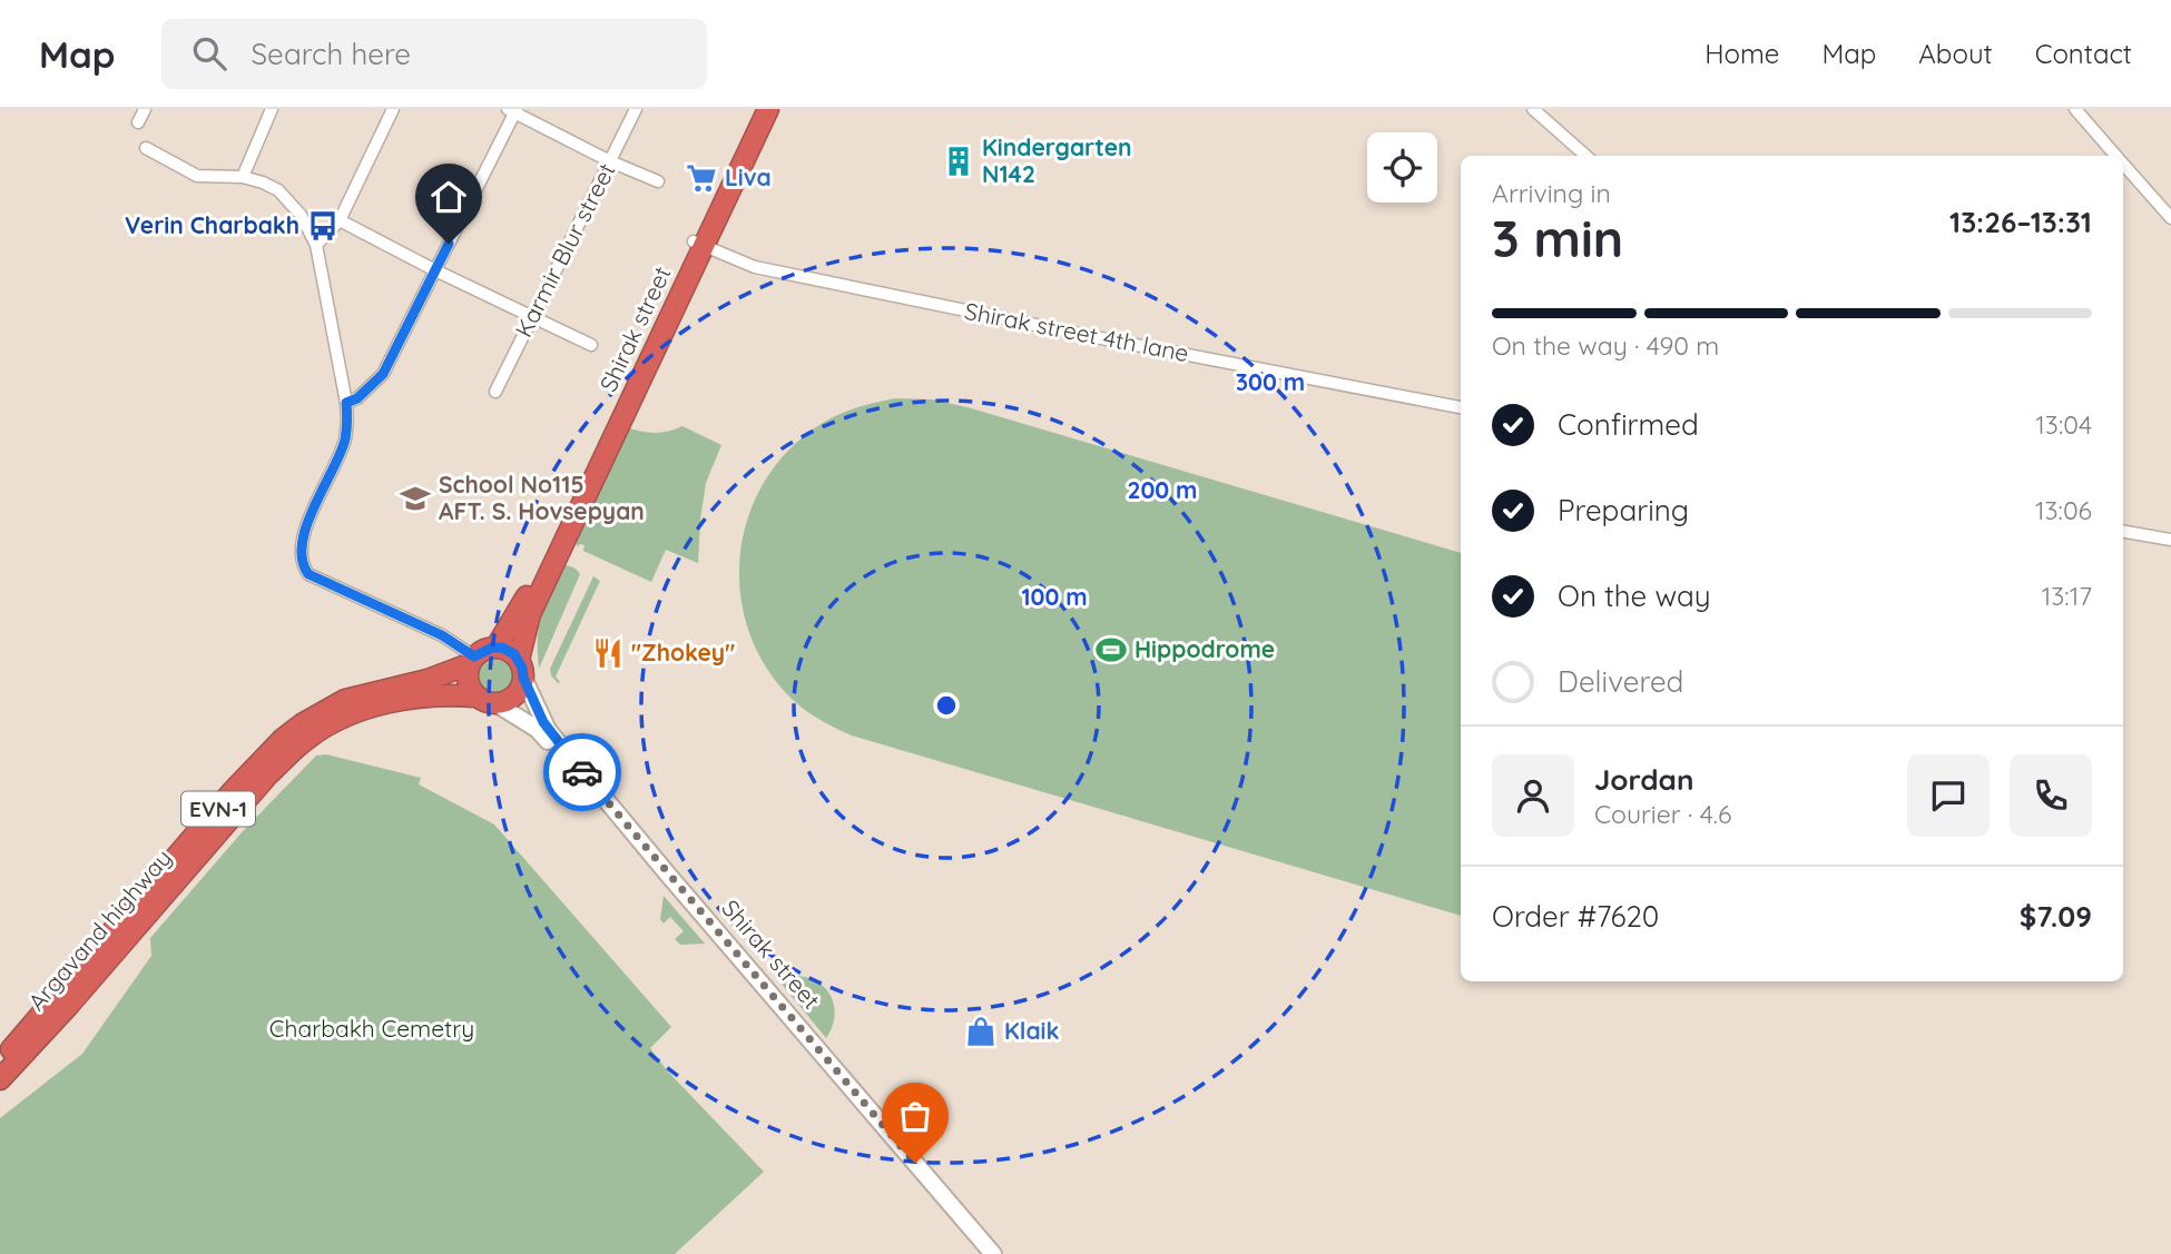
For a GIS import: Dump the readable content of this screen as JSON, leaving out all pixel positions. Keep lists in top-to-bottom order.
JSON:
{
  "streets": {
    "highway": ["Shirak street", "EVN-1", "Argavand highway"],
    "street": ["Karmir Blur street", "Shirak street 4th lane"]
  },
  "crossings": [
    ["Shirak street", "Shirak street 4th lane"],
    ["Shirak street", "EVN-1"],
    ["Shirak street", "Argavand highway"],
    ["EVN-1", "Argavand highway"]
  ],
  "parks": ["Charbakh Cemetry"],
  "places": {
    "building": ["Kindergarten N142"],
    "supermarket": ["Liva"],
    "bus stop": ["Verin Charbakh"],
    "school or university": ["School No115 AFT. S. Hovsepyan"],
    "sports": ["Hippodrome"],
    "restaurant": ["\"Zhokey\""],
    "shop": ["Klaik"]
  },
  "page": {
    "header": "Map",
    "search": "Search here",
    "nav": [
      "Home",
      "Map",
      "About",
      "Contact"
    ],
    "heading": ["3 min", "Arriving in", "13:26–13:31"],
    "panel": [
      "Jordan",
      "Courier · 4.6",
      "Order #7620",
      "$7.09"
    ],
    "bar": "On the way · 490 m",
    "list": [
      ["Confirmed", "13:04"],
      ["Preparing", "13:06"],
      ["On the way", "13:17"],
      "Delivered"
    ]
  },
  "rings": ["300 m", "200 m", "100 m"]
}
